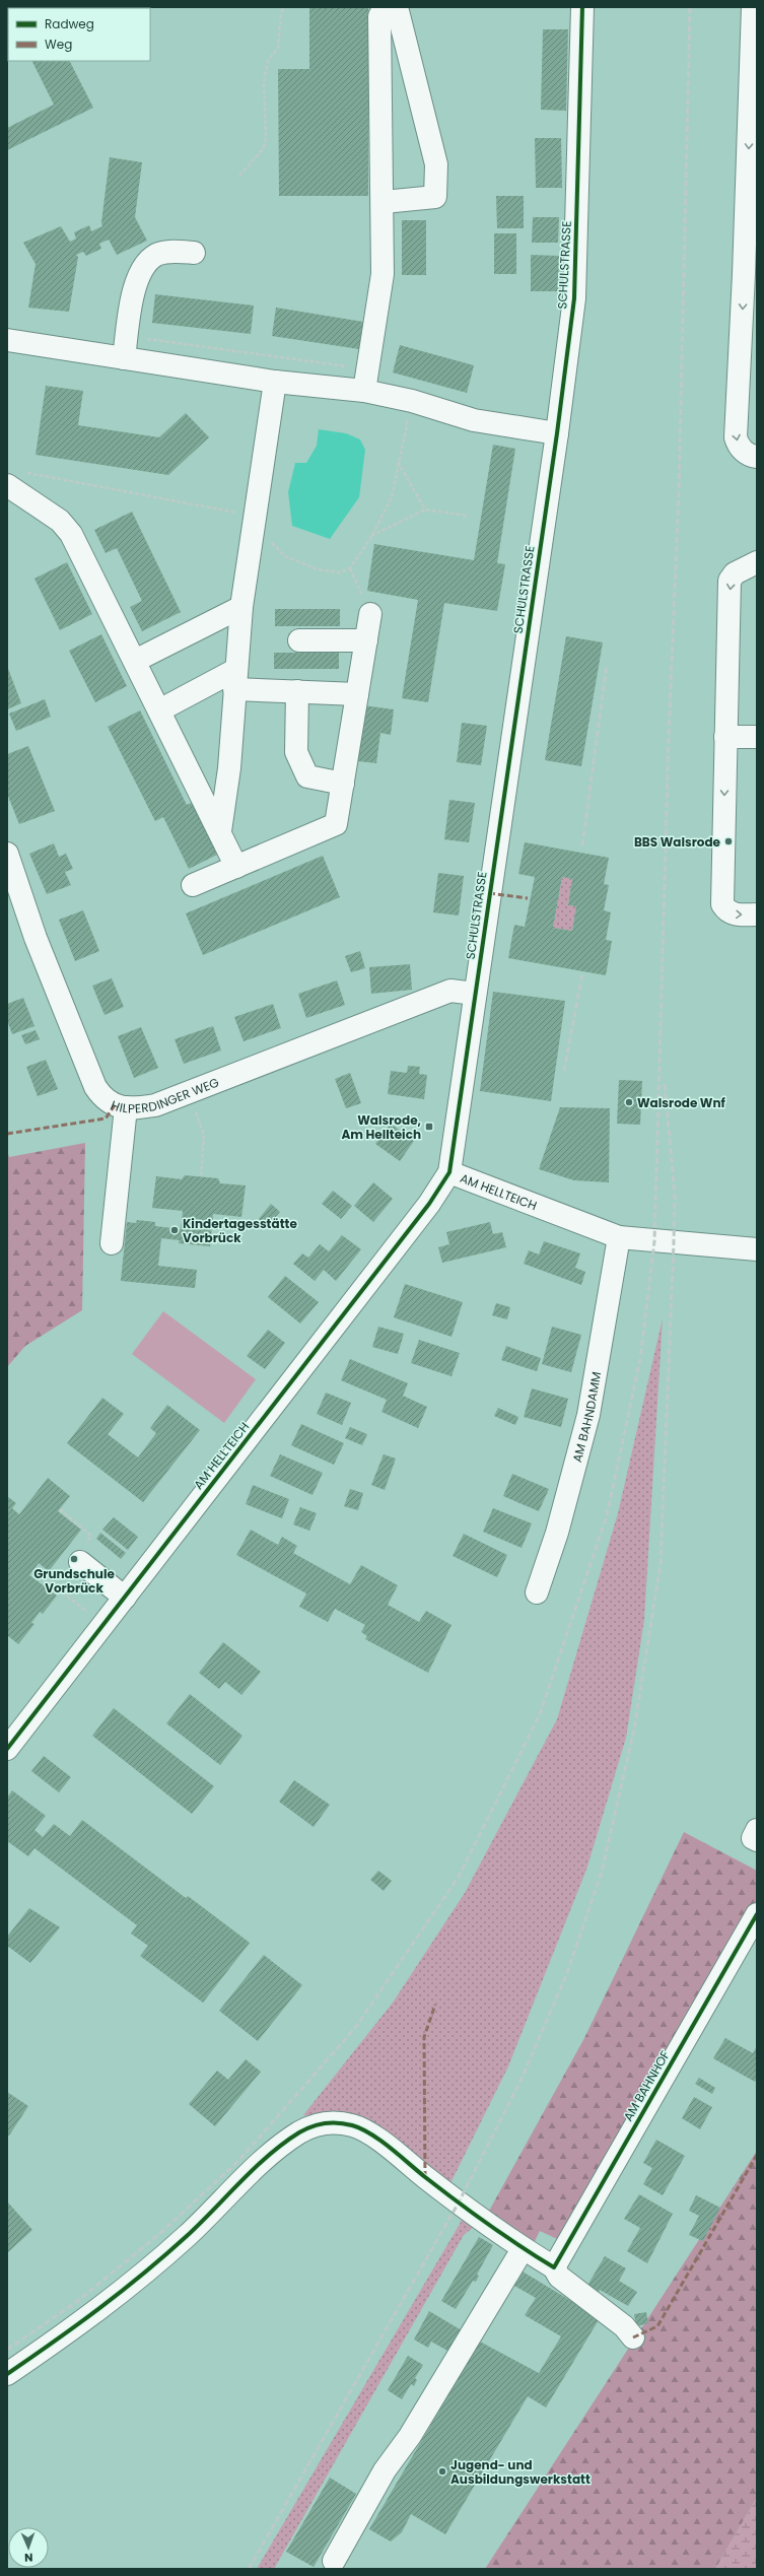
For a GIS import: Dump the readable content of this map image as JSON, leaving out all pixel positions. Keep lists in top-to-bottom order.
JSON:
{
  "streets": {
    "street": [
      "SCHULSTRASSE",
      "HILPERDINGER WEG",
      "AM HELLTEICH",
      "AM BAHNDAMM",
      "AM BAHNHOF"
    ]
  },
  "crossings": [
    ["SCHULSTRASSE", "HILPERDINGER WEG"],
    ["SCHULSTRASSE", "AM HELLTEICH"],
    ["AM HELLTEICH", "AM BAHNDAMM"]
  ],
  "places": {
    "other": [
      "BBS Walsrode",
      "Walsrode Wnf",
      "Kindertagesstätte Vorbrück",
      "Grundschule Vorbrück",
      "Jugend- und Ausbildungswerkstatt"
    ],
    "transit": ["Walsrode, Am Hellteich"]
  },
  "legend": ["Radweg", "Weg"],
  "north": "bottom"
}
